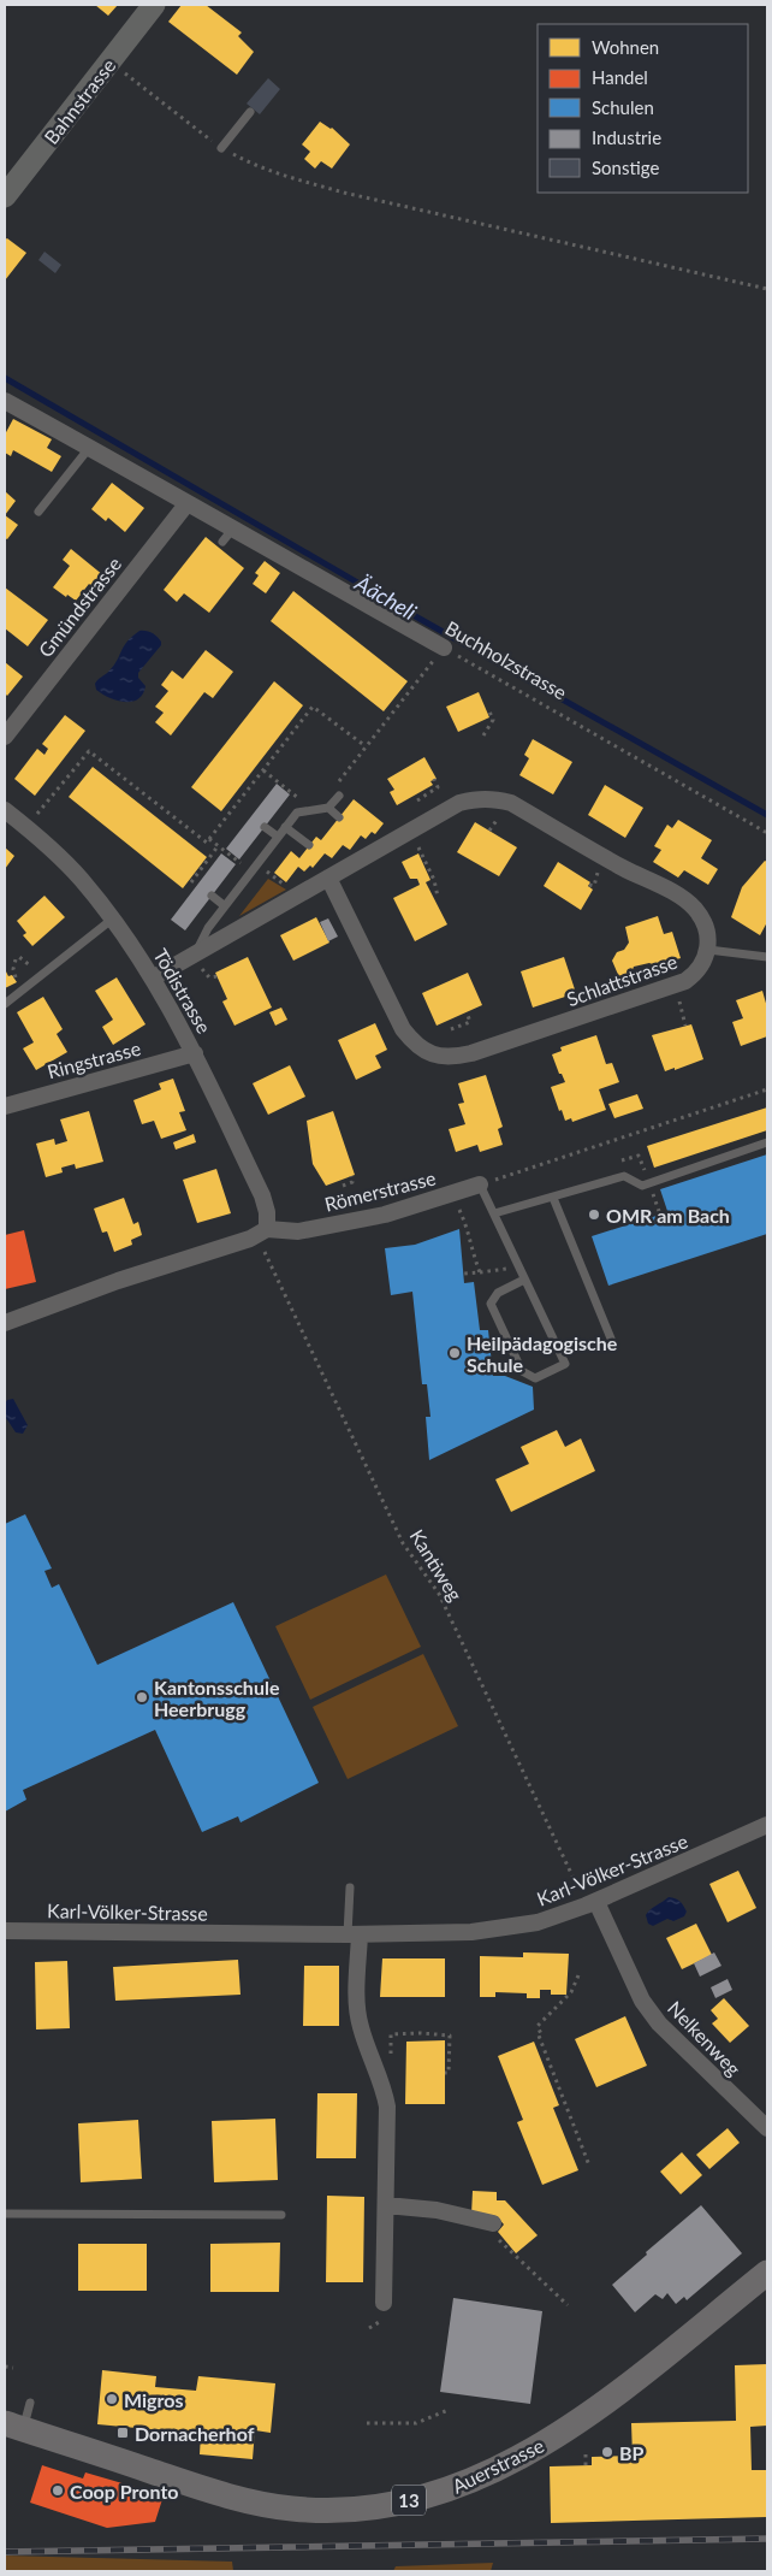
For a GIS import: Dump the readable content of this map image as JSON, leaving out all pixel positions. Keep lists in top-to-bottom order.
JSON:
{
  "streets": {
    "main road": ["Bahnstrasse", "Auerstrasse", "13"],
    "street": [
      "Gmündstrasse",
      "Buchholzstrasse",
      "Schlattstrasse",
      "Tödistrasse",
      "Ringstrasse",
      "Römerstrasse",
      "Karl-Völker-Strasse",
      "Nelkenweg"
    ],
    "path": ["Kantiweg"]
  },
  "crossings": [
    ["Gmündstrasse", "Buchholzstrasse"],
    ["Tödistrasse", "Ringstrasse"],
    ["Tödistrasse", "Römerstrasse"],
    ["Kantiweg", "Karl-Völker-Strasse"],
    ["Kantiweg", "Nelkenweg"],
    ["Karl-Völker-Strasse", "Nelkenweg"]
  ],
  "water": ["Äächeli"],
  "places": {
    "other": [
      "OMR am Bach",
      "Heilpädagogische Schule",
      "Kantonsschule Heerbrugg",
      "Migros",
      "BP",
      "Coop Pronto"
    ],
    "transit": ["Dornacherhof"]
  },
  "legend": [
    "Wohnen",
    "Handel",
    "Schulen",
    "Industrie",
    "Sonstige"
  ]
}
